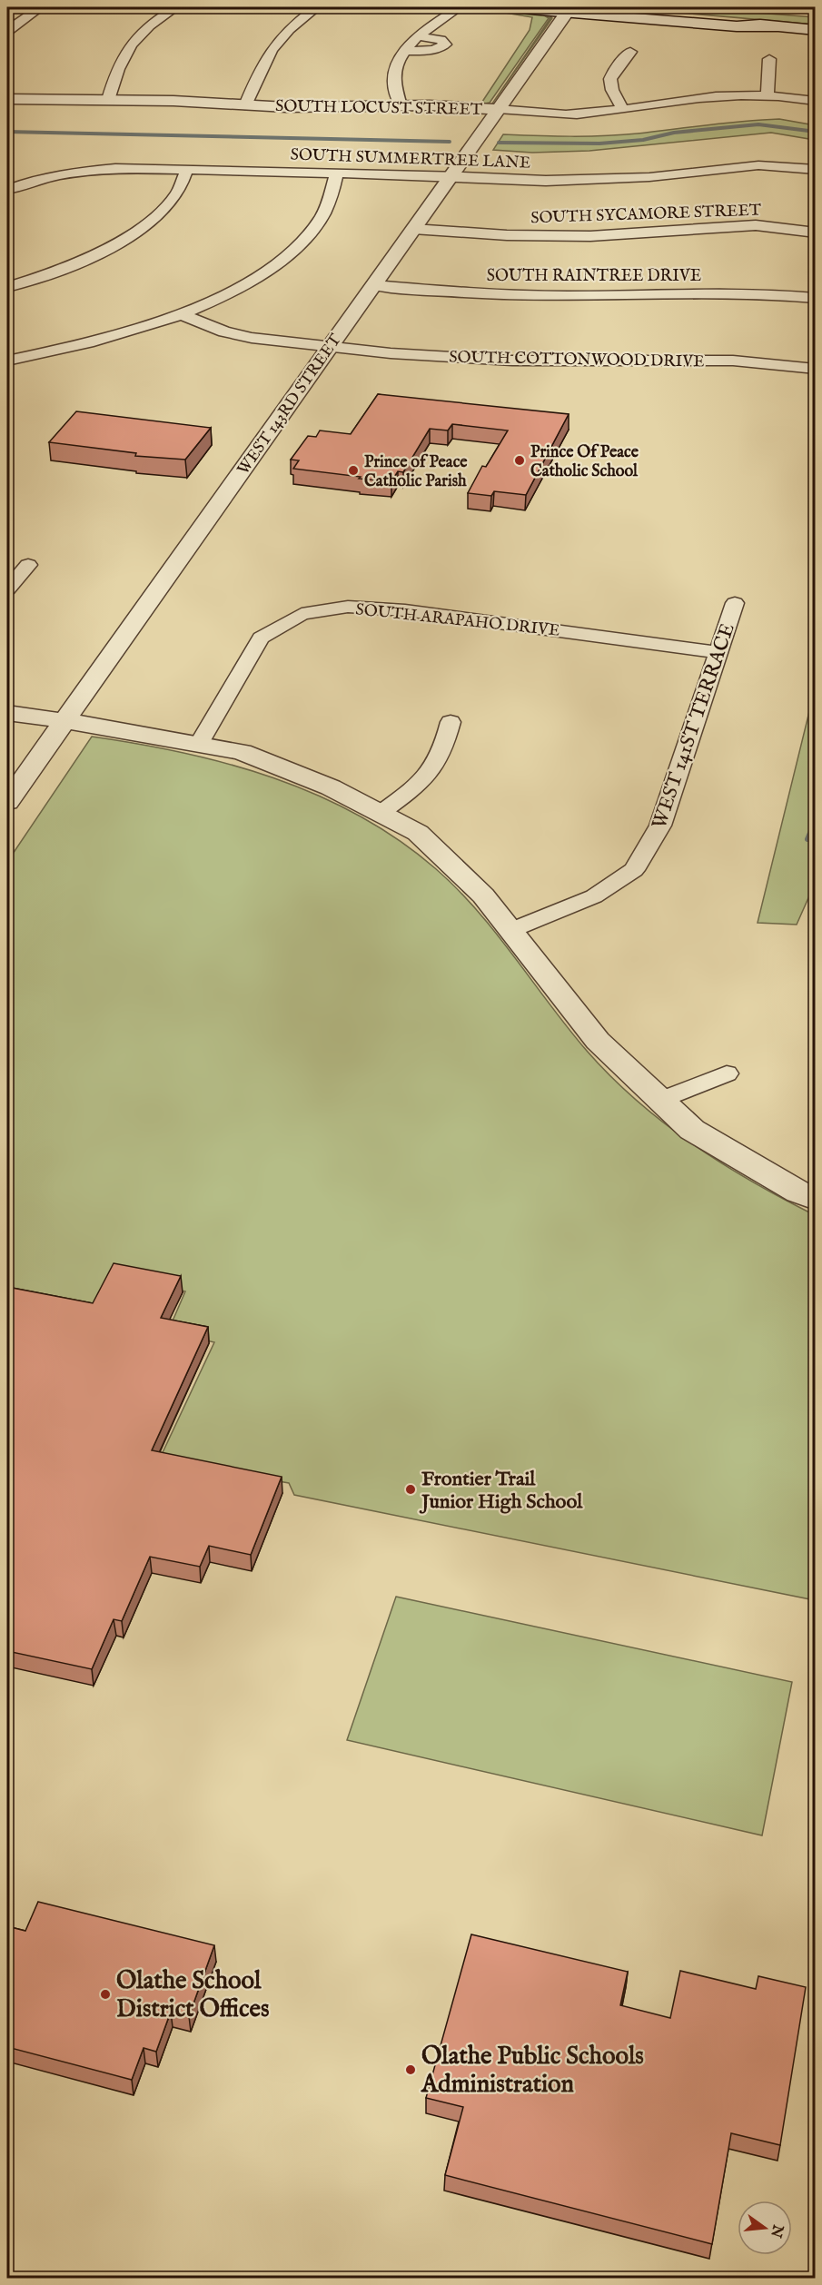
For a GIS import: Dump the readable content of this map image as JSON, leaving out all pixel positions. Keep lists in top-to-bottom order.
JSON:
{
  "streets": {
    "street": [
      "SOUTH LOCUST STREET",
      "SOUTH SUMMERTREE LANE",
      "SOUTH SYCAMORE STREET",
      "SOUTH RAINTREE DRIVE",
      "SOUTH COTTONWOOD DRIVE",
      "WEST 143RD STREET",
      "SOUTH ARAPAHO DRIVE",
      "WEST 141ST TERRACE"
    ]
  },
  "crossings": [
    ["SOUTH LOCUST STREET", "WEST 143RD STREET"],
    ["SOUTH SUMMERTREE LANE", "WEST 143RD STREET"],
    ["SOUTH SYCAMORE STREET", "WEST 143RD STREET"],
    ["SOUTH RAINTREE DRIVE", "WEST 143RD STREET"],
    ["SOUTH COTTONWOOD DRIVE", "WEST 143RD STREET"],
    ["SOUTH ARAPAHO DRIVE", "WEST 141ST TERRACE"]
  ],
  "places": [
    "Prince Of Peace Catholic School",
    "Prince of Peace Catholic Parish",
    "Frontier Trail Junior High School",
    "Olathe School District Offices",
    "Olathe Public Schools Administration"
  ],
  "north": "right"
}
